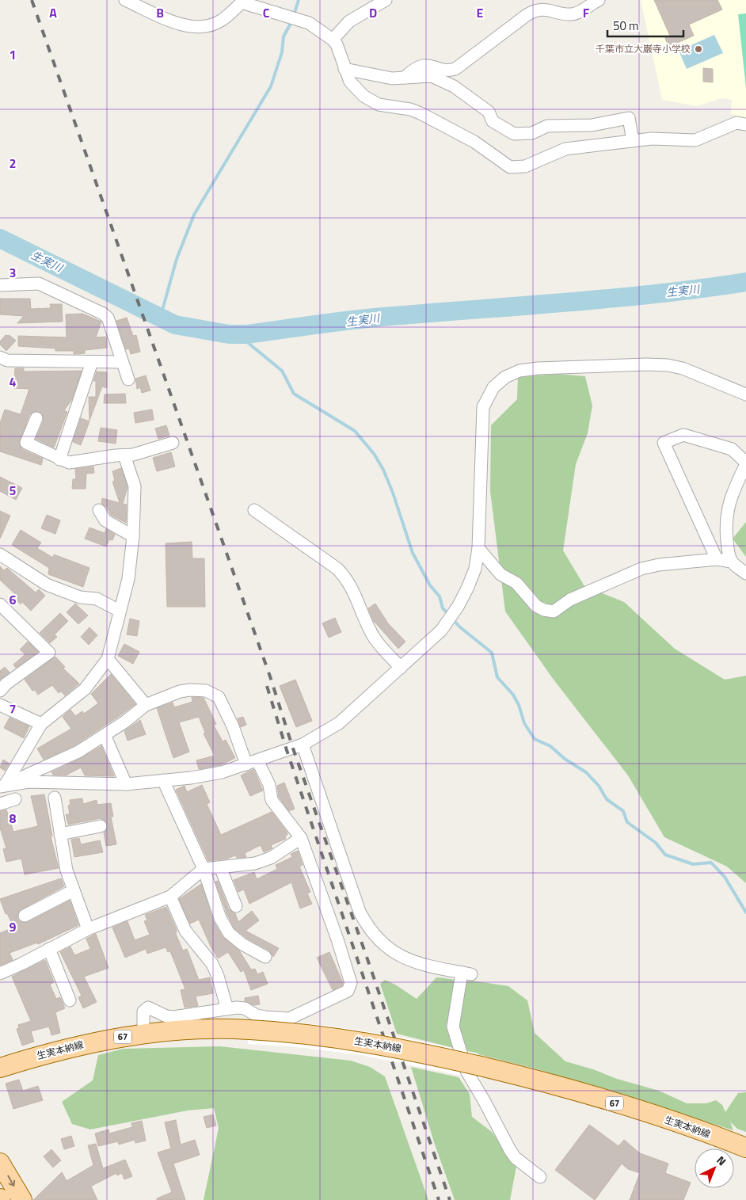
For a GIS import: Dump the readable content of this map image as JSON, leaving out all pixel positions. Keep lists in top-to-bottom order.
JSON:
{
  "streets": {
    "main road": ["67", "生実本納線"]
  },
  "water": ["生実川"],
  "places": ["千葉市立大巌寺小学校"],
  "scale_bar": "50 m",
  "north": "top right",
  "grid": {
    "columns": [
      "A",
      "B",
      "C",
      "D",
      "E",
      "F"
    ],
    "rows": [
      "1",
      "2",
      "3",
      "4",
      "5",
      "6",
      "7",
      "8",
      "9"
    ]
  }
}
